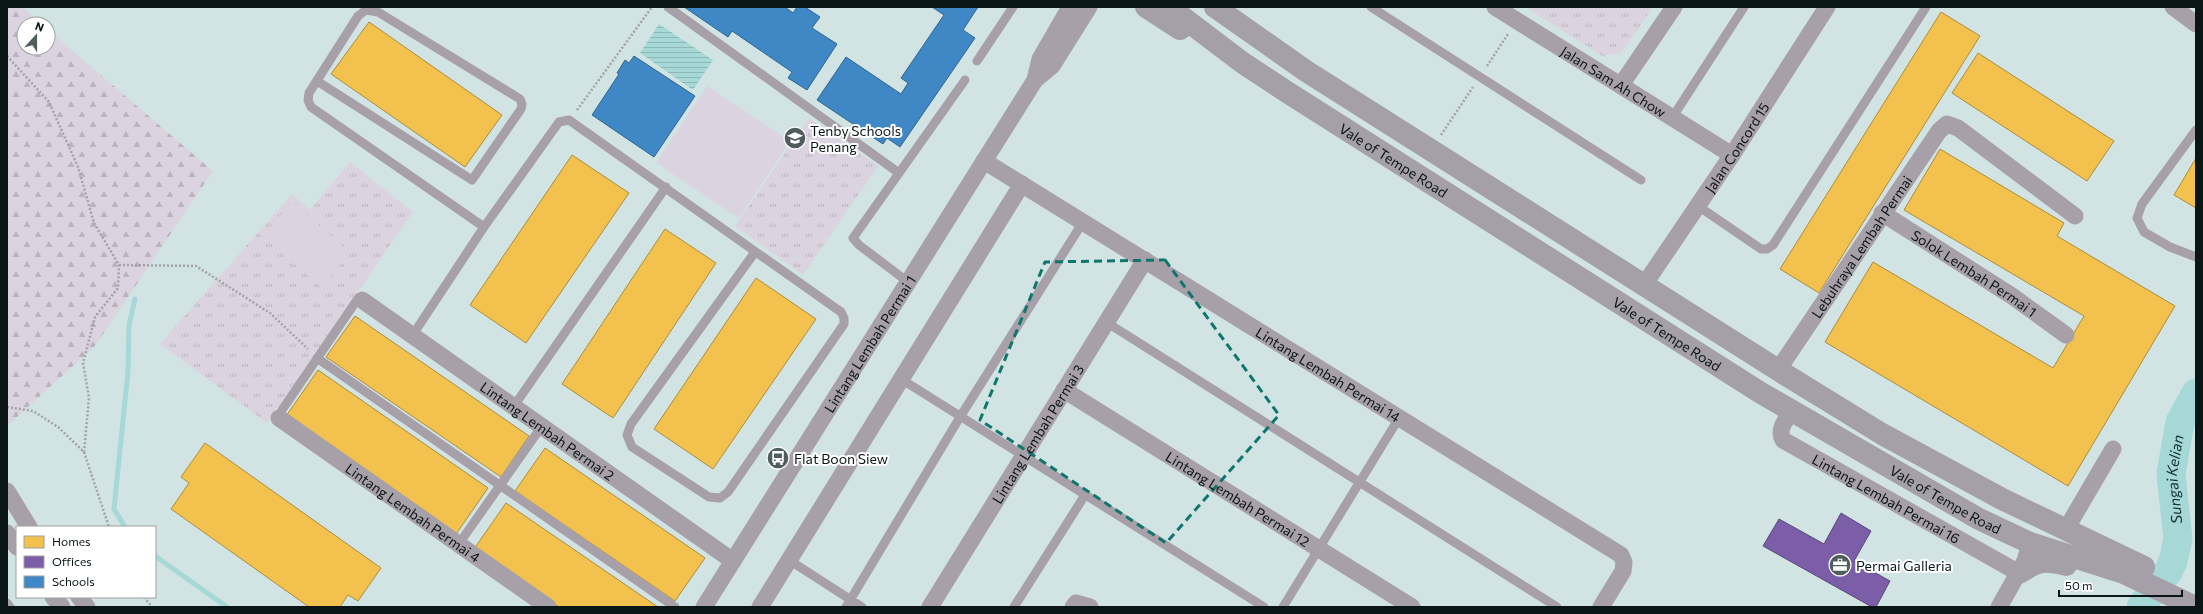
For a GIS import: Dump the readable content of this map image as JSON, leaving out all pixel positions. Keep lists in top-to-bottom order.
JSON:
{
  "streets": {
    "main road": ["Vale of Tempe Road"],
    "street": [
      "Jalan Sam Ah Chow",
      "Jalan Concord 15",
      "Lebuhraya Lembah Permai",
      "Solok Lembah Permai 1",
      "Lintang Lembah Permai 1",
      "Lintang Lembah Permai 14",
      "Lintang Lembah Permai 2",
      "Lintang Lembah Permai 3",
      "Lintang Lembah Permai 16",
      "Lintang Lembah Permai 12",
      "Lintang Lembah Permai 4"
    ]
  },
  "crossings": [
    ["Jalan Sam Ah Chow", "Jalan Concord 15"],
    ["Jalan Concord 15", "Vale of Tempe Road"],
    ["Vale of Tempe Road", "Lebuhraya Lembah Permai"],
    ["Vale of Tempe Road", "Lintang Lembah Permai 16"],
    ["Lebuhraya Lembah Permai", "Solok Lembah Permai 1"],
    ["Lintang Lembah Permai 1", "Lintang Lembah Permai 14"],
    ["Lintang Lembah Permai 1", "Lintang Lembah Permai 2"],
    ["Lintang Lembah Permai 14", "Lintang Lembah Permai 3"],
    ["Lintang Lembah Permai 3", "Lintang Lembah Permai 12"]
  ],
  "water": ["Sungai Kelian"],
  "places": {
    "school or university": ["Tenby Schools Penang"],
    "bus stop": ["Flat Boon Siew"],
    "office": ["Permai Galleria"]
  },
  "legend": ["Homes", "Offices", "Schools"],
  "scale_bar": "50 m",
  "north": "top"
}
